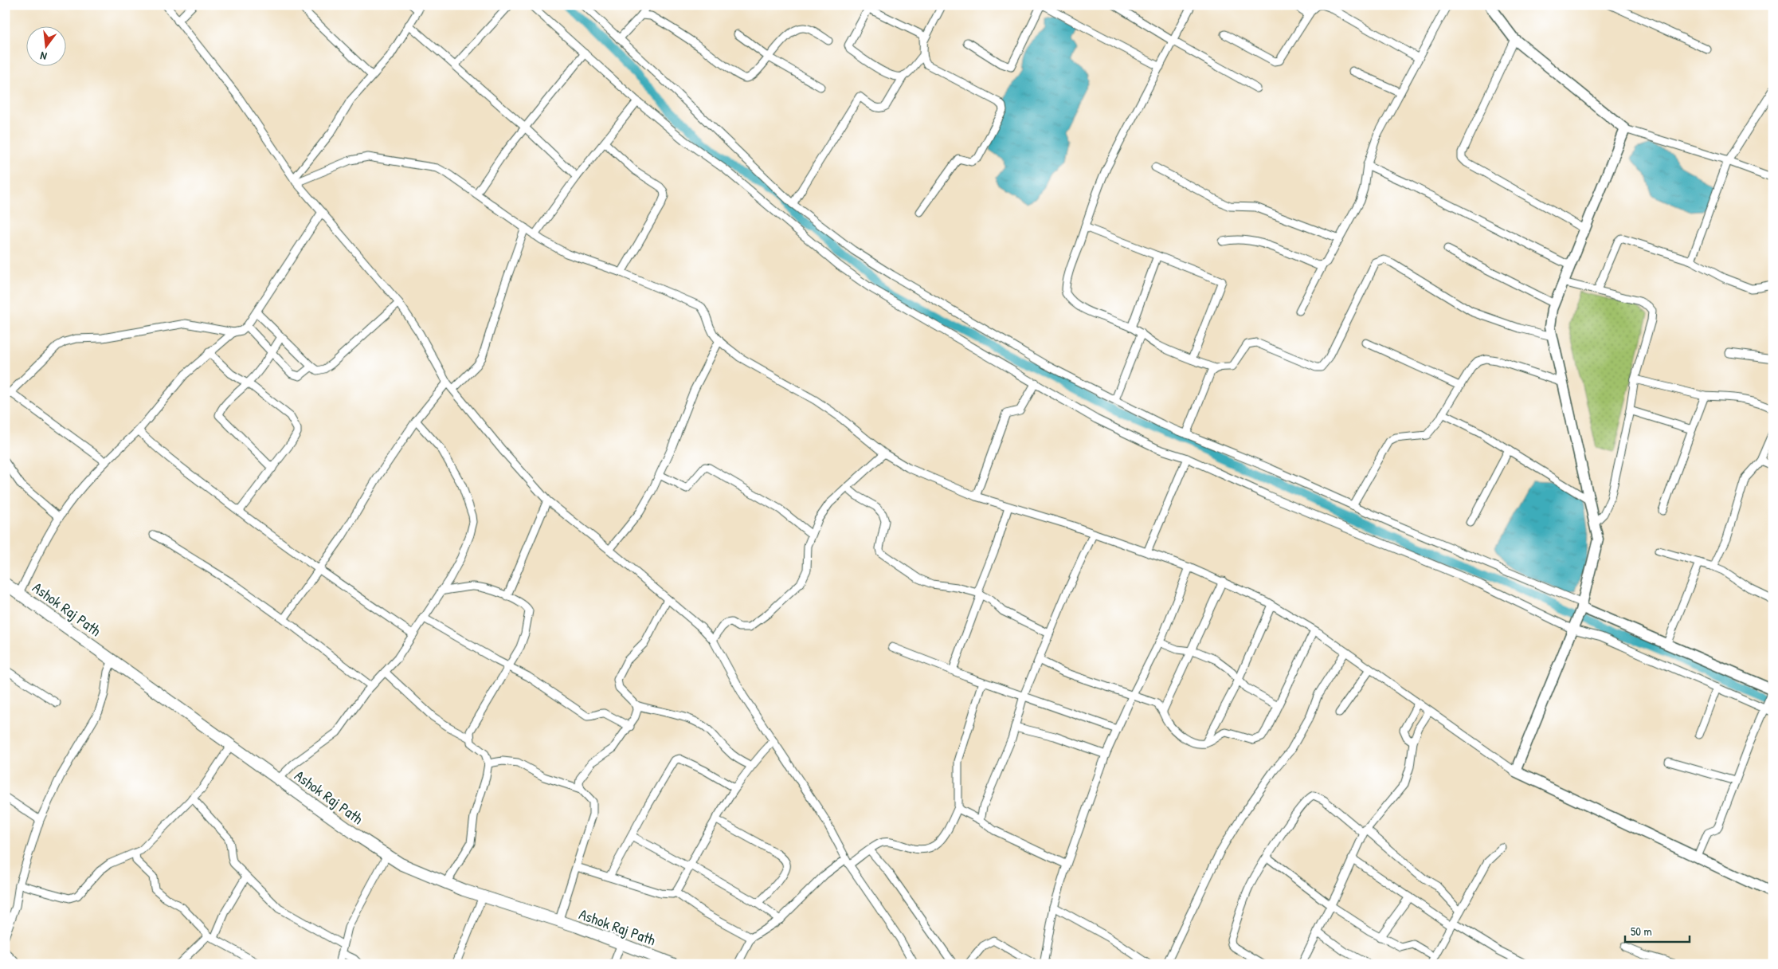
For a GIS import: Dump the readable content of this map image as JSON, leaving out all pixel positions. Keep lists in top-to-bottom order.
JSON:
{
  "streets": {
    "main road": ["Ashok Raj Path"]
  },
  "scale_bar": "50 m",
  "north": "bottom"
}
